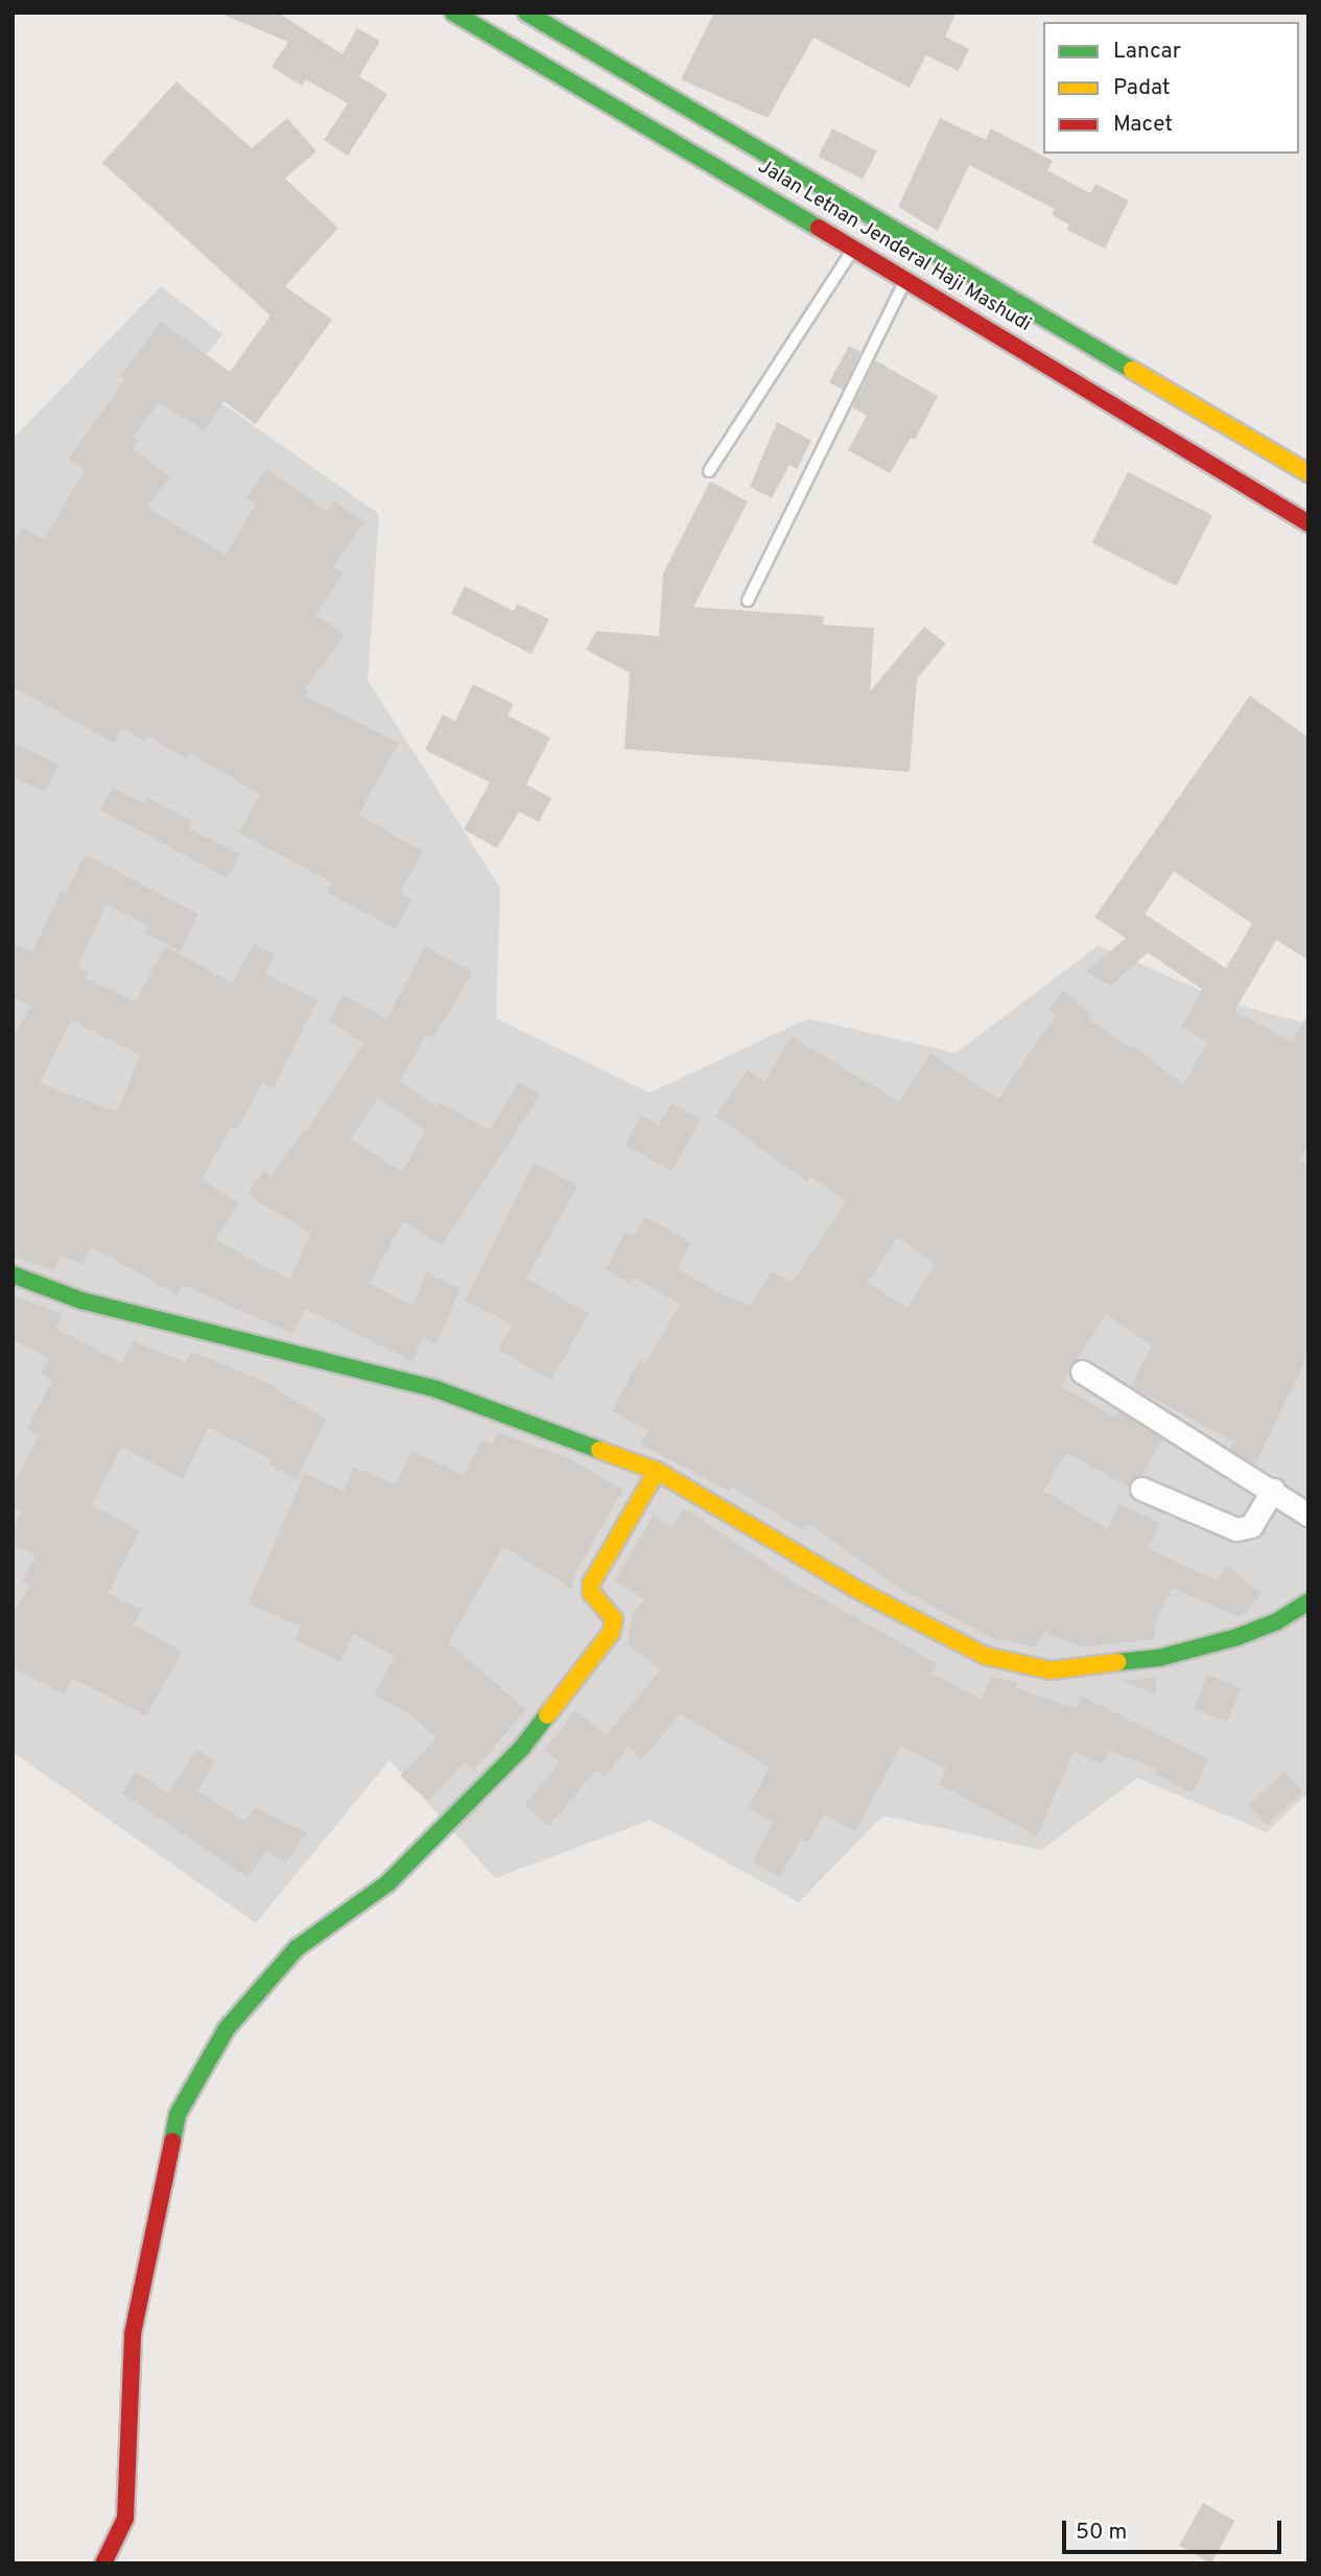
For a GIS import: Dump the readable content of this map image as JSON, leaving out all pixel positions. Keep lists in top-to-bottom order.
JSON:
{
  "streets": {
    "street": ["Jalan Letnan Jenderal Haji Mashudi"]
  },
  "legend": ["Lancar", "Padat", "Macet"],
  "scale_bar": "50 m"
}
